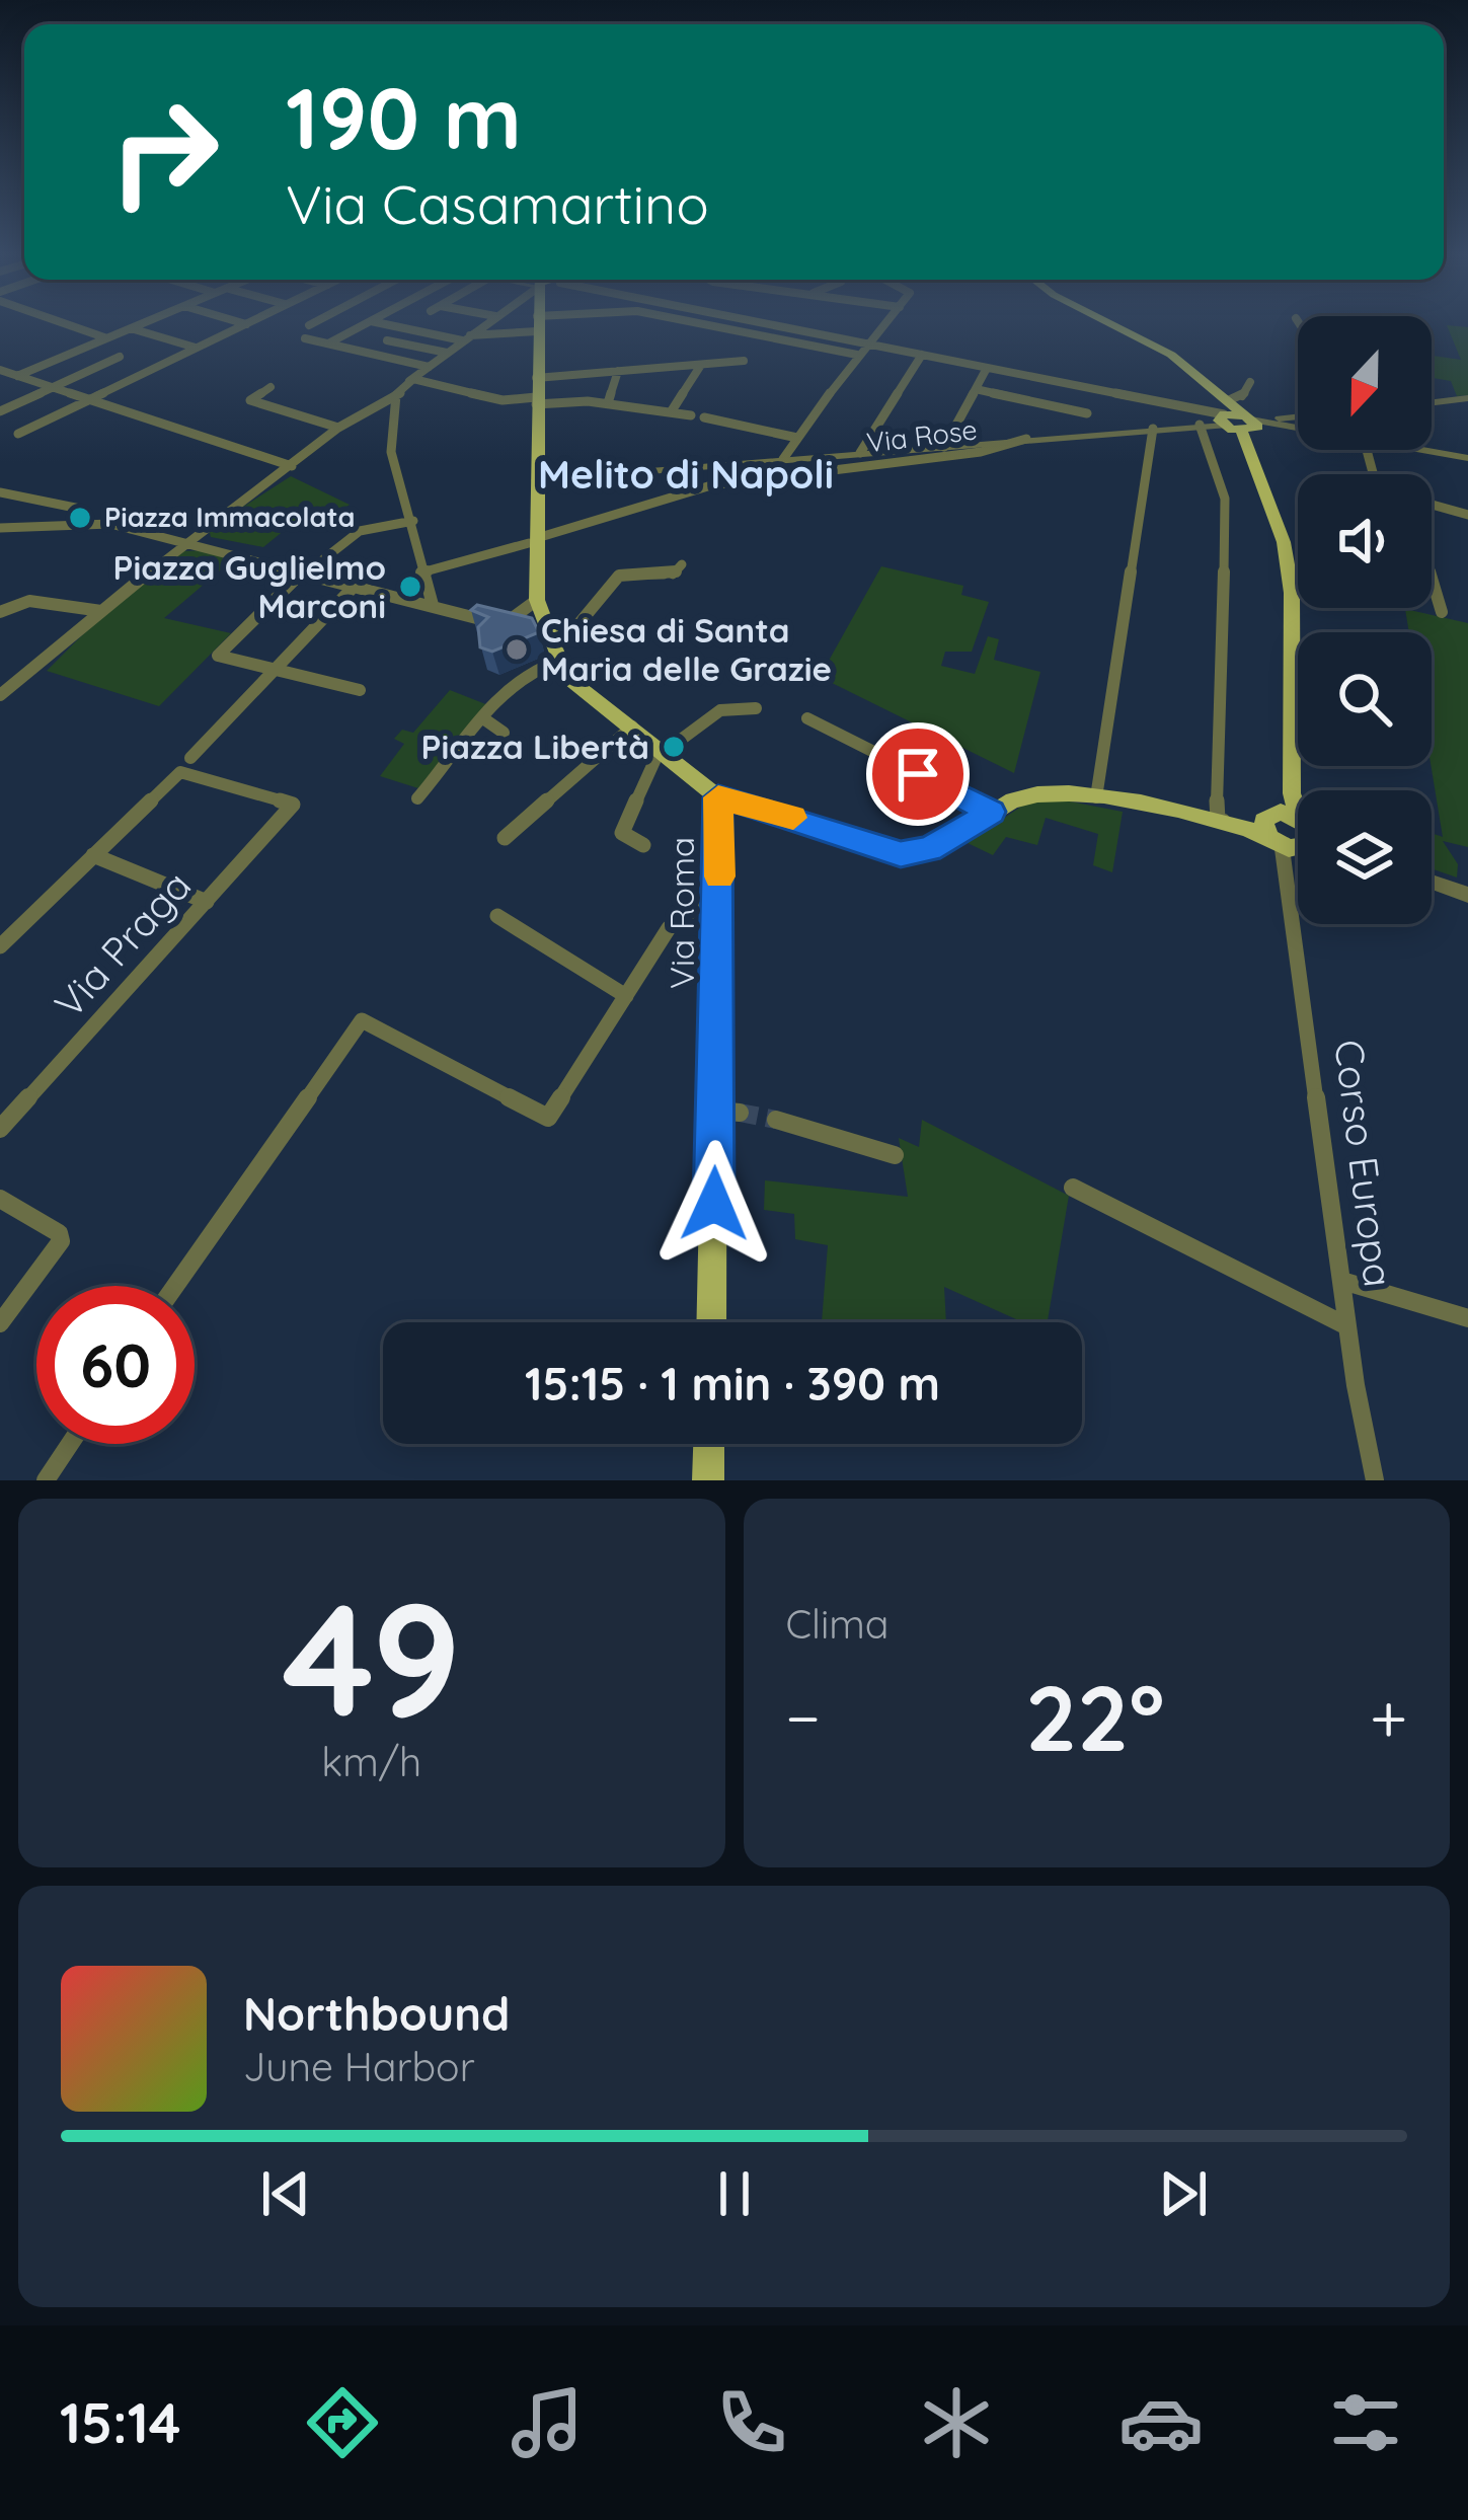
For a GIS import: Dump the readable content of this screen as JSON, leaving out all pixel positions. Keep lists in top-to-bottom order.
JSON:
{
  "streets": {
    "main road": ["Via Roma", "Corso Europa"],
    "street": ["Via Rose", "Via Praga"]
  },
  "crossings": [
    ["Via Rose", "Via Roma"]
  ],
  "districts": ["Melito di Napoli"],
  "places": [
    "Piazza Immacolata",
    "Piazza Guglielmo Marconi",
    "Chiesa di Santa Maria delle Grazie",
    "Piazza Libertà"
  ],
  "north": "bottom",
  "page": {
    "turn": ["190 m", "Via Casamartino"],
    "limit": "60",
    "trip": "15:15 · 1 min · 390 m",
    "tile": [
      ["49", "km/h"],
      "Clima"
    ],
    "heat": ["−", "22°", "+"],
    "song": ["Northbound", "June Harbor"],
    "tabs": "15:14"
  }
}
